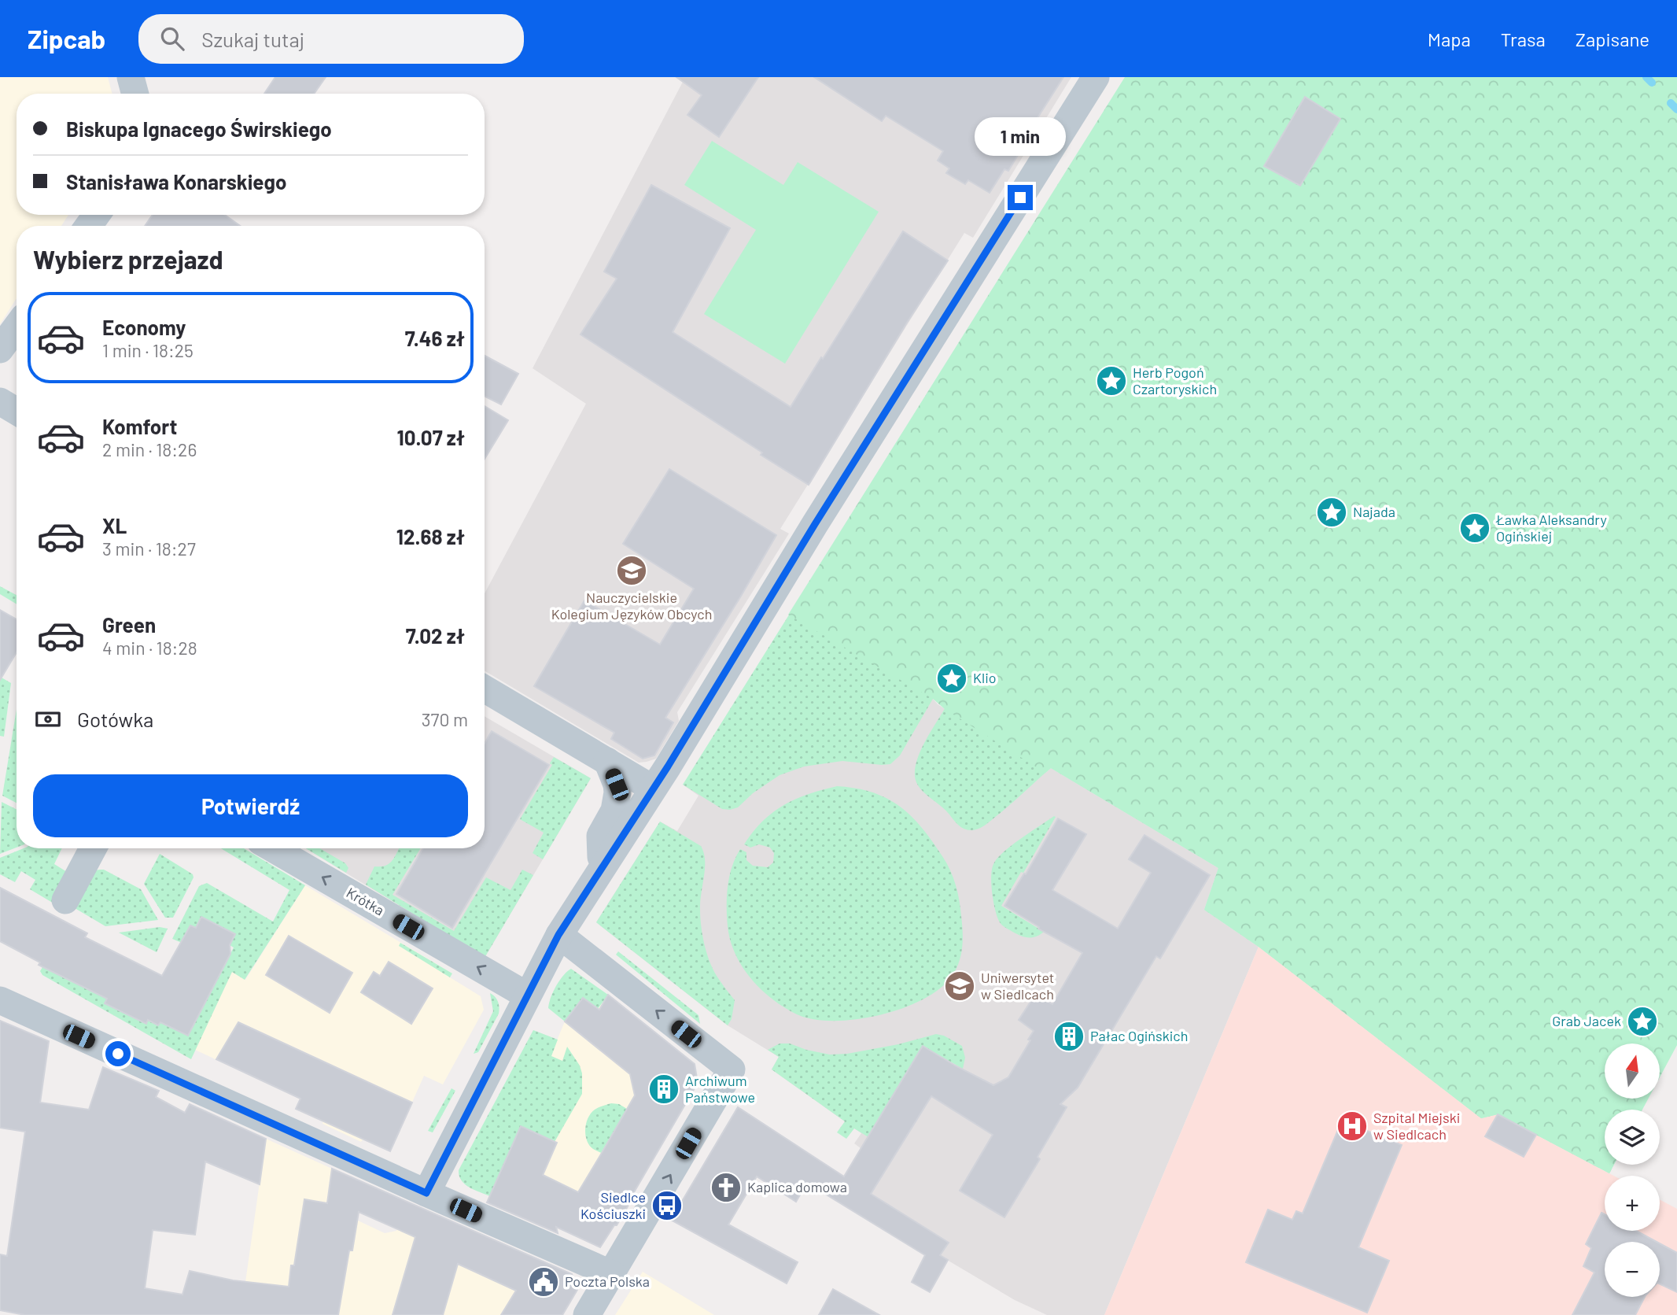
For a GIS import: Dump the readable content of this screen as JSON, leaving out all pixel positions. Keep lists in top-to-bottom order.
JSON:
{
  "streets": {
    "street": ["Krótka"]
  },
  "places": {
    "place": [
      "Herb Pogoń Czartoryskich",
      "Najada",
      "Ławka Aleksandry Ogińskiej",
      "Klio",
      "Grab Jacek"
    ],
    "school or university": ["Nauczycielskie Kolegium Języków Obcych", "Uniwersytet w Siedlcach"],
    "building": ["Pałac Ogińskich", "Archiwum Państwowe"],
    "hospital": ["Szpital Miejski w Siedlcach"],
    "church": ["Kaplica domowa"],
    "bus stop": ["Siedlce Kościuszki"],
    "public building": ["Poczta Polska"]
  },
  "north": "top",
  "page": {
    "header": "Zipcab",
    "search": "Szukaj tutaj",
    "nav": ["Mapa", "Trasa", "Zapisane"],
    "banner": ["Biskupa Ignacego Świrskiego", "Stanisława Konarskiego"],
    "bubble": "1 min",
    "heading": "Wybierz przejazd",
    "list": [
      {
        "name": "Economy",
        "note": "1 min · 18:25",
        "value": "7.46 zł"
      },
      {
        "name": "Komfort",
        "note": "2 min · 18:26",
        "value": "10.07 zł"
      },
      {
        "name": "XL",
        "note": "3 min · 18:27",
        "value": "12.68 zł"
      },
      {
        "name": "Green",
        "note": "4 min · 18:28",
        "value": "7.02 zł"
      }
    ],
    "pay": ["Gotówka", "370 m"],
    "buttons": "Potwierdź",
    "map_buttons": ["+", "−"]
  }
}
